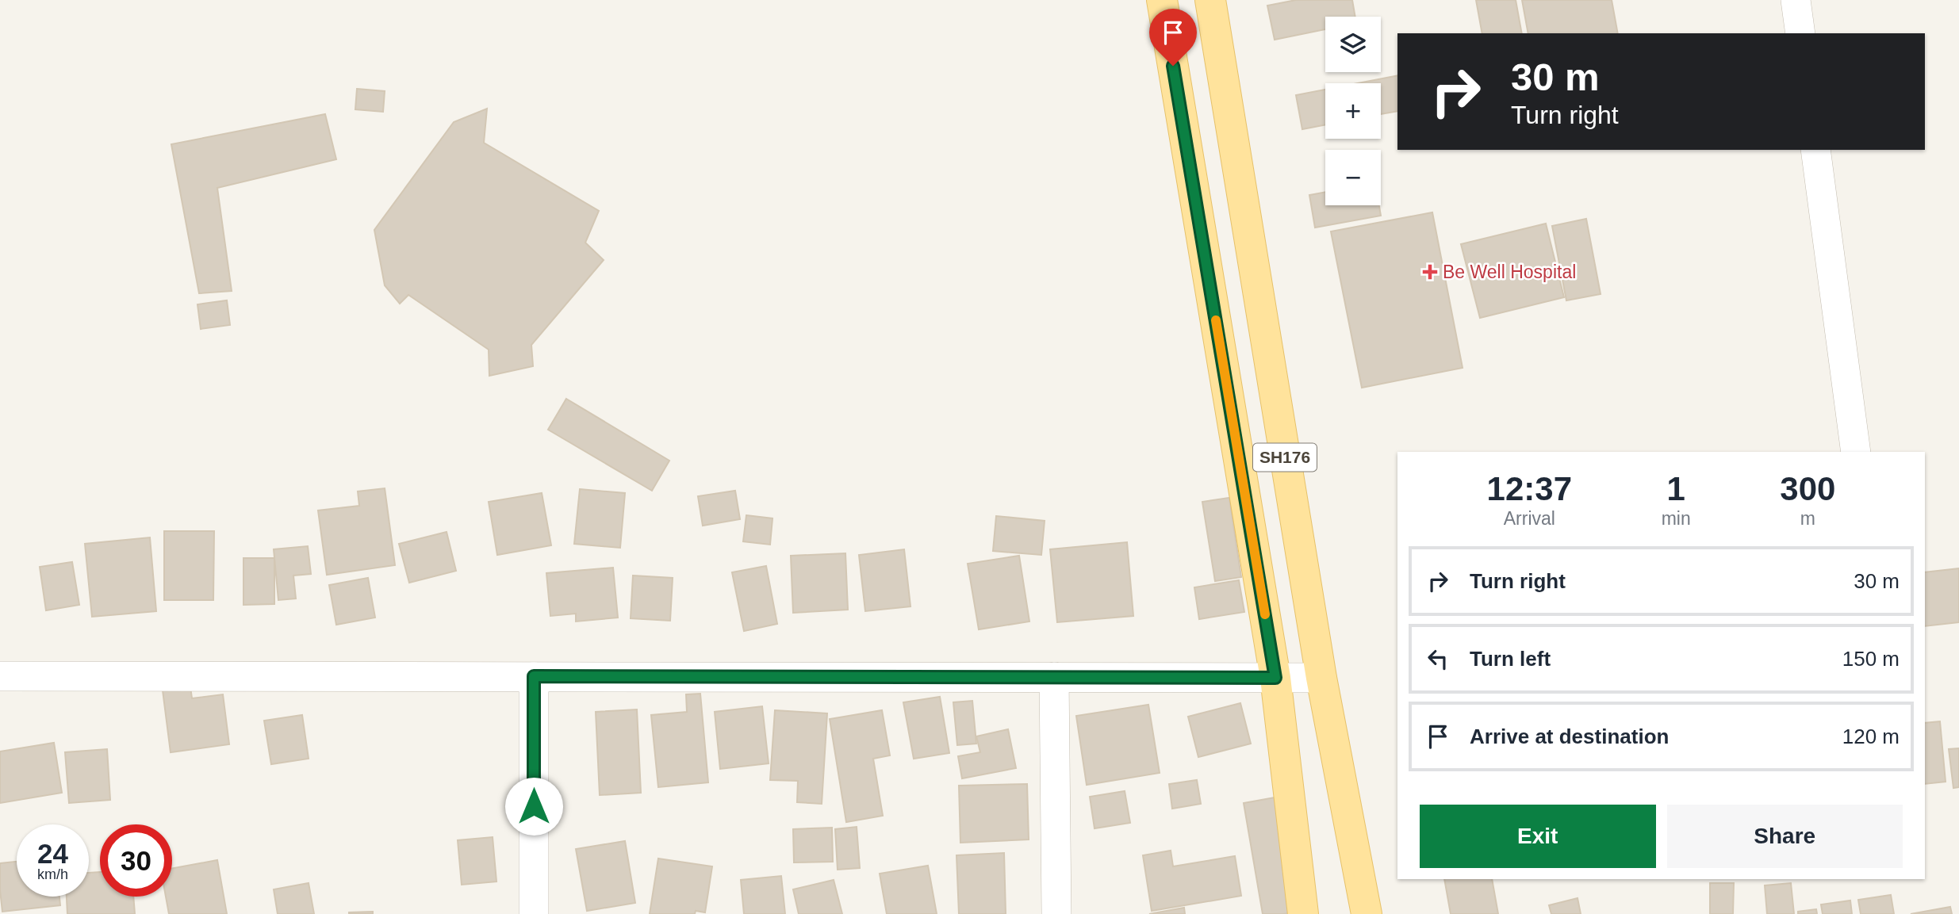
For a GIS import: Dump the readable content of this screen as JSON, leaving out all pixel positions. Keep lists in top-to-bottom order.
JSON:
{
  "streets": {
    "main road": ["SH176"]
  },
  "places": {
    "health": ["Be Well Hospital"]
  },
  "page": {
    "map_buttons": ["+", "−"],
    "turn": ["30 m", "Turn right"],
    "eta": [
      "12:37",
      "Arrival",
      "1",
      "min",
      "300",
      "m"
    ],
    "list": [
      {
        "name": "Turn right",
        "value": "30 m"
      },
      {
        "name": "Turn left",
        "value": "150 m"
      },
      {
        "name": "Arrive at destination",
        "value": "120 m"
      }
    ],
    "buttons": ["Exit", "Share"],
    "speed": "24 km/h",
    "limit": "30"
  }
}
